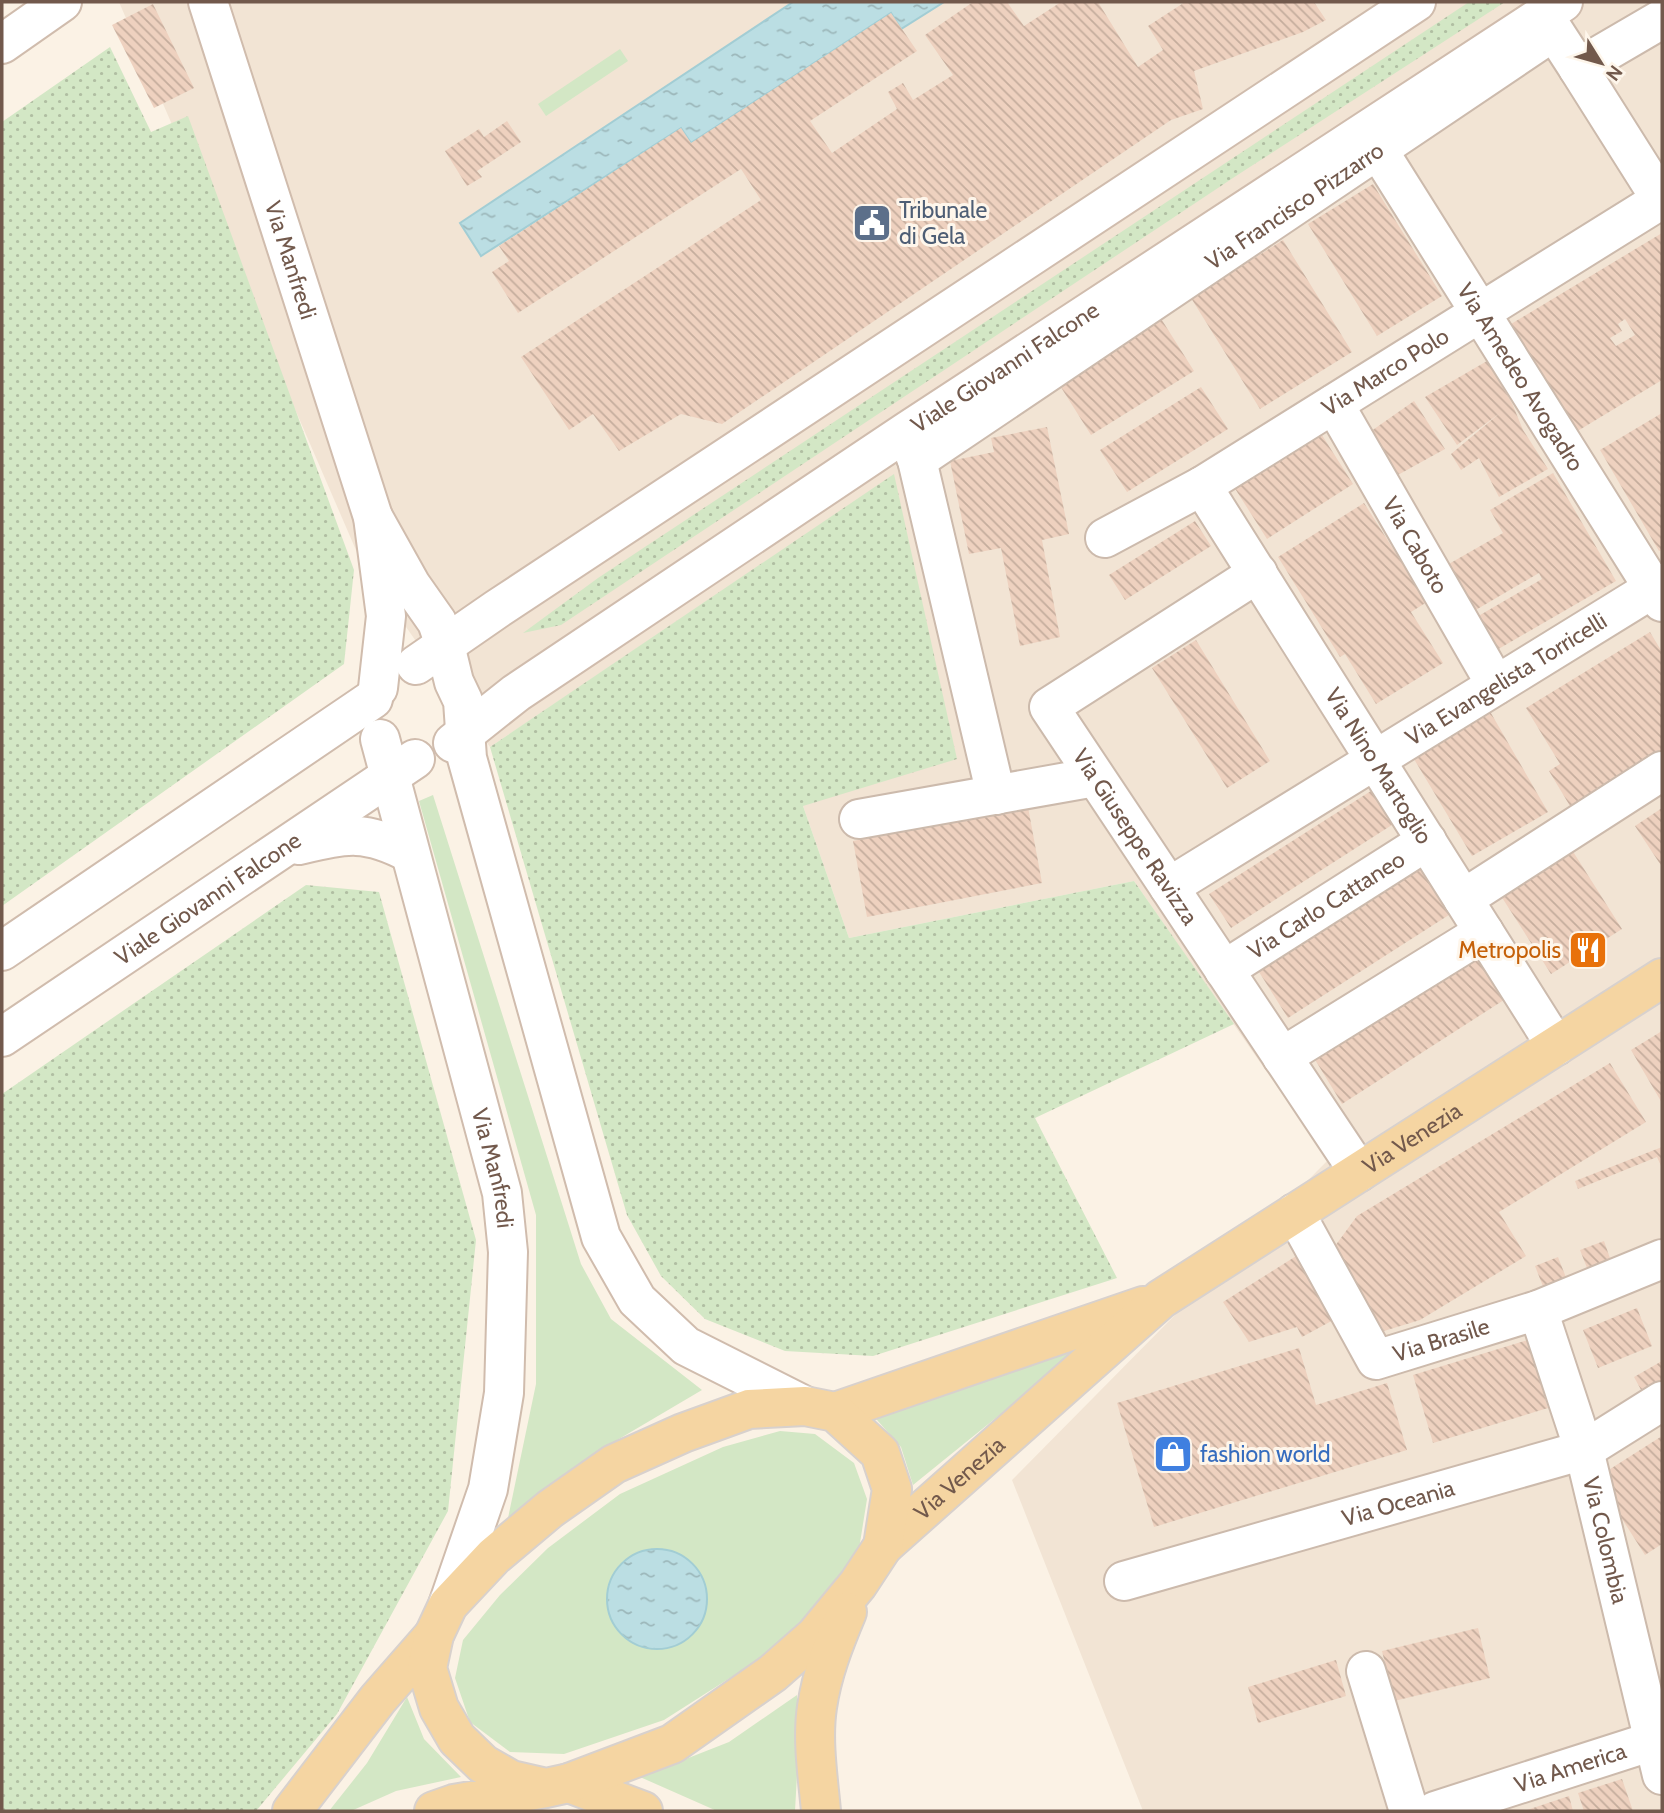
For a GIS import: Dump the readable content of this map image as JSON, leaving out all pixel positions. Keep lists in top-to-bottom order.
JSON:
{
  "streets": {
    "main road": ["Via Venezia"],
    "street": [
      "Via Francisco Pizzarro",
      "Via Manfredi",
      "Viale Giovanni Falcone",
      "Via Marco Polo",
      "Via Amedeo Avogadro",
      "Via Caboto",
      "Via Evangelista Torricelli",
      "Via Nino Martoglio",
      "Via Giuseppe Ravizza",
      "Via Carlo Cattaneo",
      "Via Brasile",
      "Via Oceania",
      "Via Colombia",
      "Via America"
    ]
  },
  "crossings": [
    ["Via Francisco Pizzarro", "Viale Giovanni Falcone"],
    ["Via Francisco Pizzarro", "Via Amedeo Avogadro"],
    ["Via Manfredi", "Viale Giovanni Falcone"],
    ["Via Manfredi", "Via Venezia"],
    ["Via Marco Polo", "Via Amedeo Avogadro"],
    ["Via Marco Polo", "Via Caboto"],
    ["Via Marco Polo", "Via Nino Martoglio"],
    ["Via Amedeo Avogadro", "Via Evangelista Torricelli"],
    ["Via Caboto", "Via Evangelista Torricelli"],
    ["Via Evangelista Torricelli", "Via Nino Martoglio"],
    ["Via Evangelista Torricelli", "Via Giuseppe Ravizza"],
    ["Via Nino Martoglio", "Via Giuseppe Ravizza"],
    ["Via Nino Martoglio", "Via Carlo Cattaneo"],
    ["Via Nino Martoglio", "Via Venezia"],
    ["Via Giuseppe Ravizza", "Via Carlo Cattaneo"],
    ["Via Giuseppe Ravizza", "Via Venezia"],
    ["Via Venezia", "Via Brasile"],
    ["Via Brasile", "Via Colombia"],
    ["Via Oceania", "Via Colombia"],
    ["Via Colombia", "Via America"]
  ],
  "places": {
    "public building": ["Tribunale di Gela"],
    "restaurant": ["Metropolis"],
    "shop": ["fashion world"]
  },
  "north": "bottom right"
}
